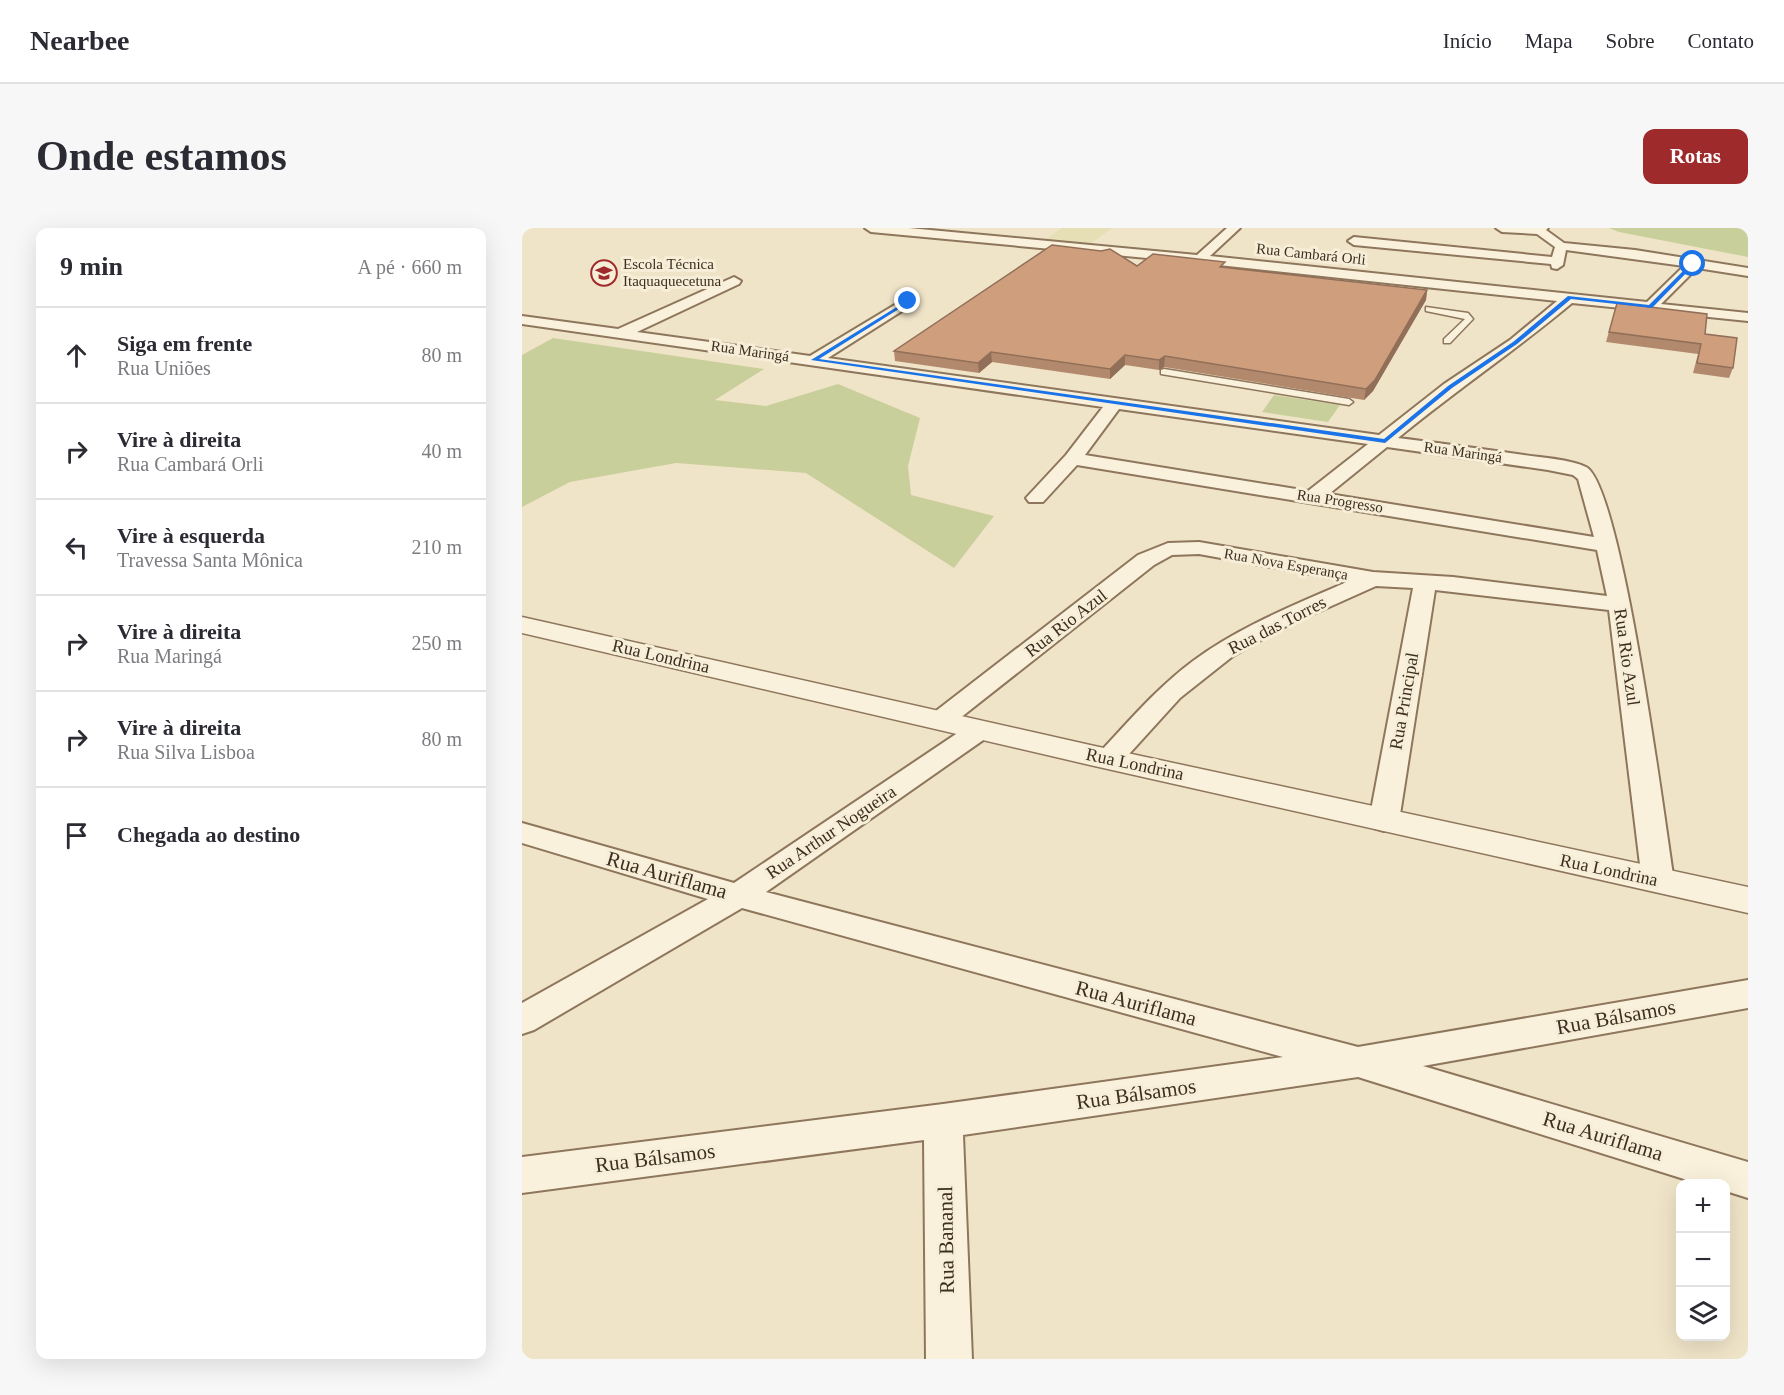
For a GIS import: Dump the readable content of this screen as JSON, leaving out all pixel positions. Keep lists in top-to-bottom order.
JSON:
{
  "streets": {
    "street": [
      "Rua Cambará Orli",
      "Rua Maringá",
      "Rua Progresso",
      "Rua Nova Esperança",
      "Rua Rio Azul",
      "Rua das Torres",
      "Rua Londrina",
      "Rua Principal",
      "Rua Arthur Nogueira",
      "Rua Auriflama",
      "Rua Bálsamos",
      "Rua Bananal"
    ]
  },
  "crossings": [
    ["Rua Maringá", "Rua Rio Azul"],
    ["Rua Progresso", "Rua Rio Azul"],
    ["Rua Nova Esperança", "Rua Rio Azul"],
    ["Rua Nova Esperança", "Rua das Torres"],
    ["Rua Nova Esperança", "Rua Principal"],
    ["Rua Rio Azul", "Rua Londrina"],
    ["Rua das Torres", "Rua Londrina"],
    ["Rua Londrina", "Rua Principal"],
    ["Rua Londrina", "Rua Arthur Nogueira"],
    ["Rua Arthur Nogueira", "Rua Auriflama"],
    ["Rua Auriflama", "Rua Bálsamos"],
    ["Rua Bálsamos", "Rua Bananal"]
  ],
  "places": {
    "school or university": ["Escola Técnica Itaquaquecetuna"]
  },
  "page": {
    "header": "Nearbee",
    "nav": [
      "Início",
      "Mapa",
      "Sobre",
      "Contato"
    ],
    "buttons": "Rotas",
    "title": "Onde estamos",
    "heading": ["9 min", "A pé · 660 m"],
    "list": [
      ["Siga em frente", "Rua Uniões", "80 m"],
      ["Vire à direita", "Rua Cambará Orli", "40 m"],
      ["Vire à esquerda", "Travessa Santa Mônica", "210 m"],
      ["Vire à direita", "Rua Maringá", "250 m"],
      ["Vire à direita", "Rua Silva Lisboa", "80 m"],
      "Chegada ao destino"
    ],
    "map_buttons": ["+", "−"]
  }
}
